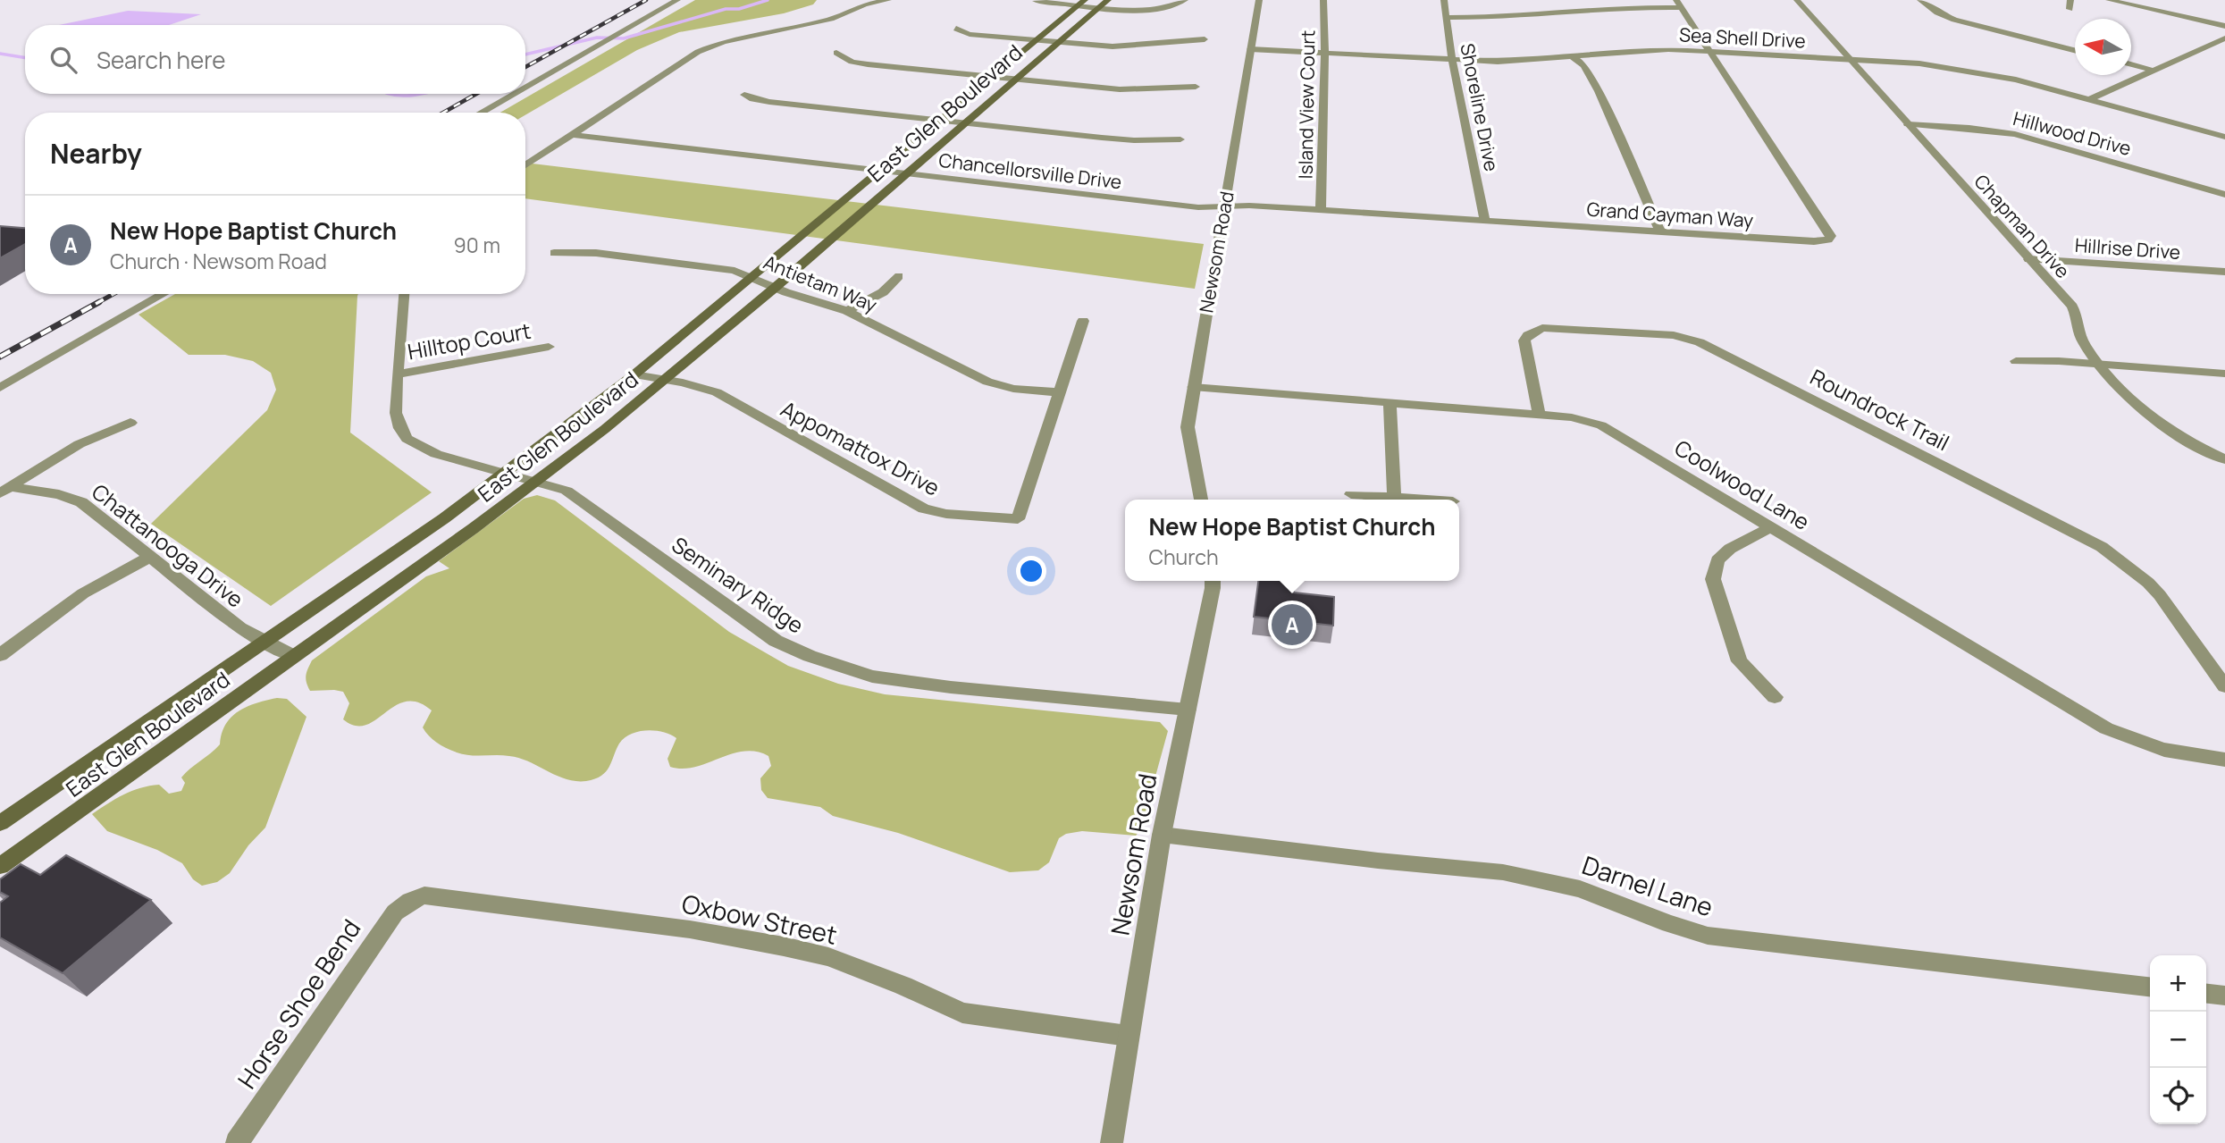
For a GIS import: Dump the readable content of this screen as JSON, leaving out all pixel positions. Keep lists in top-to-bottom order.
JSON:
{
  "streets": {
    "main road": ["East Glen Boulevard"],
    "street": [
      "Sea Shell Drive",
      "Island View Court",
      "Shoreline Drive",
      "Hillwood Drive",
      "Chancellorsville Drive",
      "Grand Cayman Way",
      "Chapman Drive",
      "Hillrise Drive",
      "Newsom Road",
      "Antietam Way",
      "Hilltop Court",
      "Roundrock Trail",
      "Appomattox Drive",
      "Coolwood Lane",
      "Chattanooga Drive",
      "Seminary Ridge",
      "Darnel Lane",
      "Oxbow Street",
      "Horse Shoe Bend"
    ]
  },
  "crossings": [
    ["Sea Shell Drive", "Island View Court"],
    ["Sea Shell Drive", "Shoreline Drive"],
    ["Sea Shell Drive", "Grand Cayman Way"],
    ["Sea Shell Drive", "Chapman Drive"],
    ["Sea Shell Drive", "Newsom Road"],
    ["Island View Court", "Grand Cayman Way"],
    ["Shoreline Drive", "Grand Cayman Way"],
    ["East Glen Boulevard", "Chancellorsville Drive"],
    ["East Glen Boulevard", "Antietam Way"],
    ["East Glen Boulevard", "Appomattox Drive"],
    ["East Glen Boulevard", "Chattanooga Drive"],
    ["East Glen Boulevard", "Seminary Ridge"],
    ["Hillwood Drive", "Chapman Drive"],
    ["Chancellorsville Drive", "Grand Cayman Way"],
    ["Chancellorsville Drive", "Newsom Road"],
    ["Grand Cayman Way", "Newsom Road"],
    ["Chapman Drive", "Hillrise Drive"],
    ["Newsom Road", "Coolwood Lane"],
    ["Newsom Road", "Seminary Ridge"],
    ["Newsom Road", "Darnel Lane"],
    ["Newsom Road", "Oxbow Street"],
    ["Antietam Way", "Appomattox Drive"],
    ["Hilltop Court", "Seminary Ridge"],
    ["Roundrock Trail", "Coolwood Lane"],
    ["Oxbow Street", "Horse Shoe Bend"]
  ],
  "north": "left",
  "page": {
    "search": "Search here",
    "heading": "Nearby",
    "list": [
      {
        "mark": "A",
        "name": "New Hope Baptist Church",
        "note": "Church · Newsom Road",
        "value": "90 m"
      }
    ],
    "popup": ["New Hope Baptist Church", "Church"],
    "pins": "A",
    "map_buttons": ["+", "−"]
  }
}
